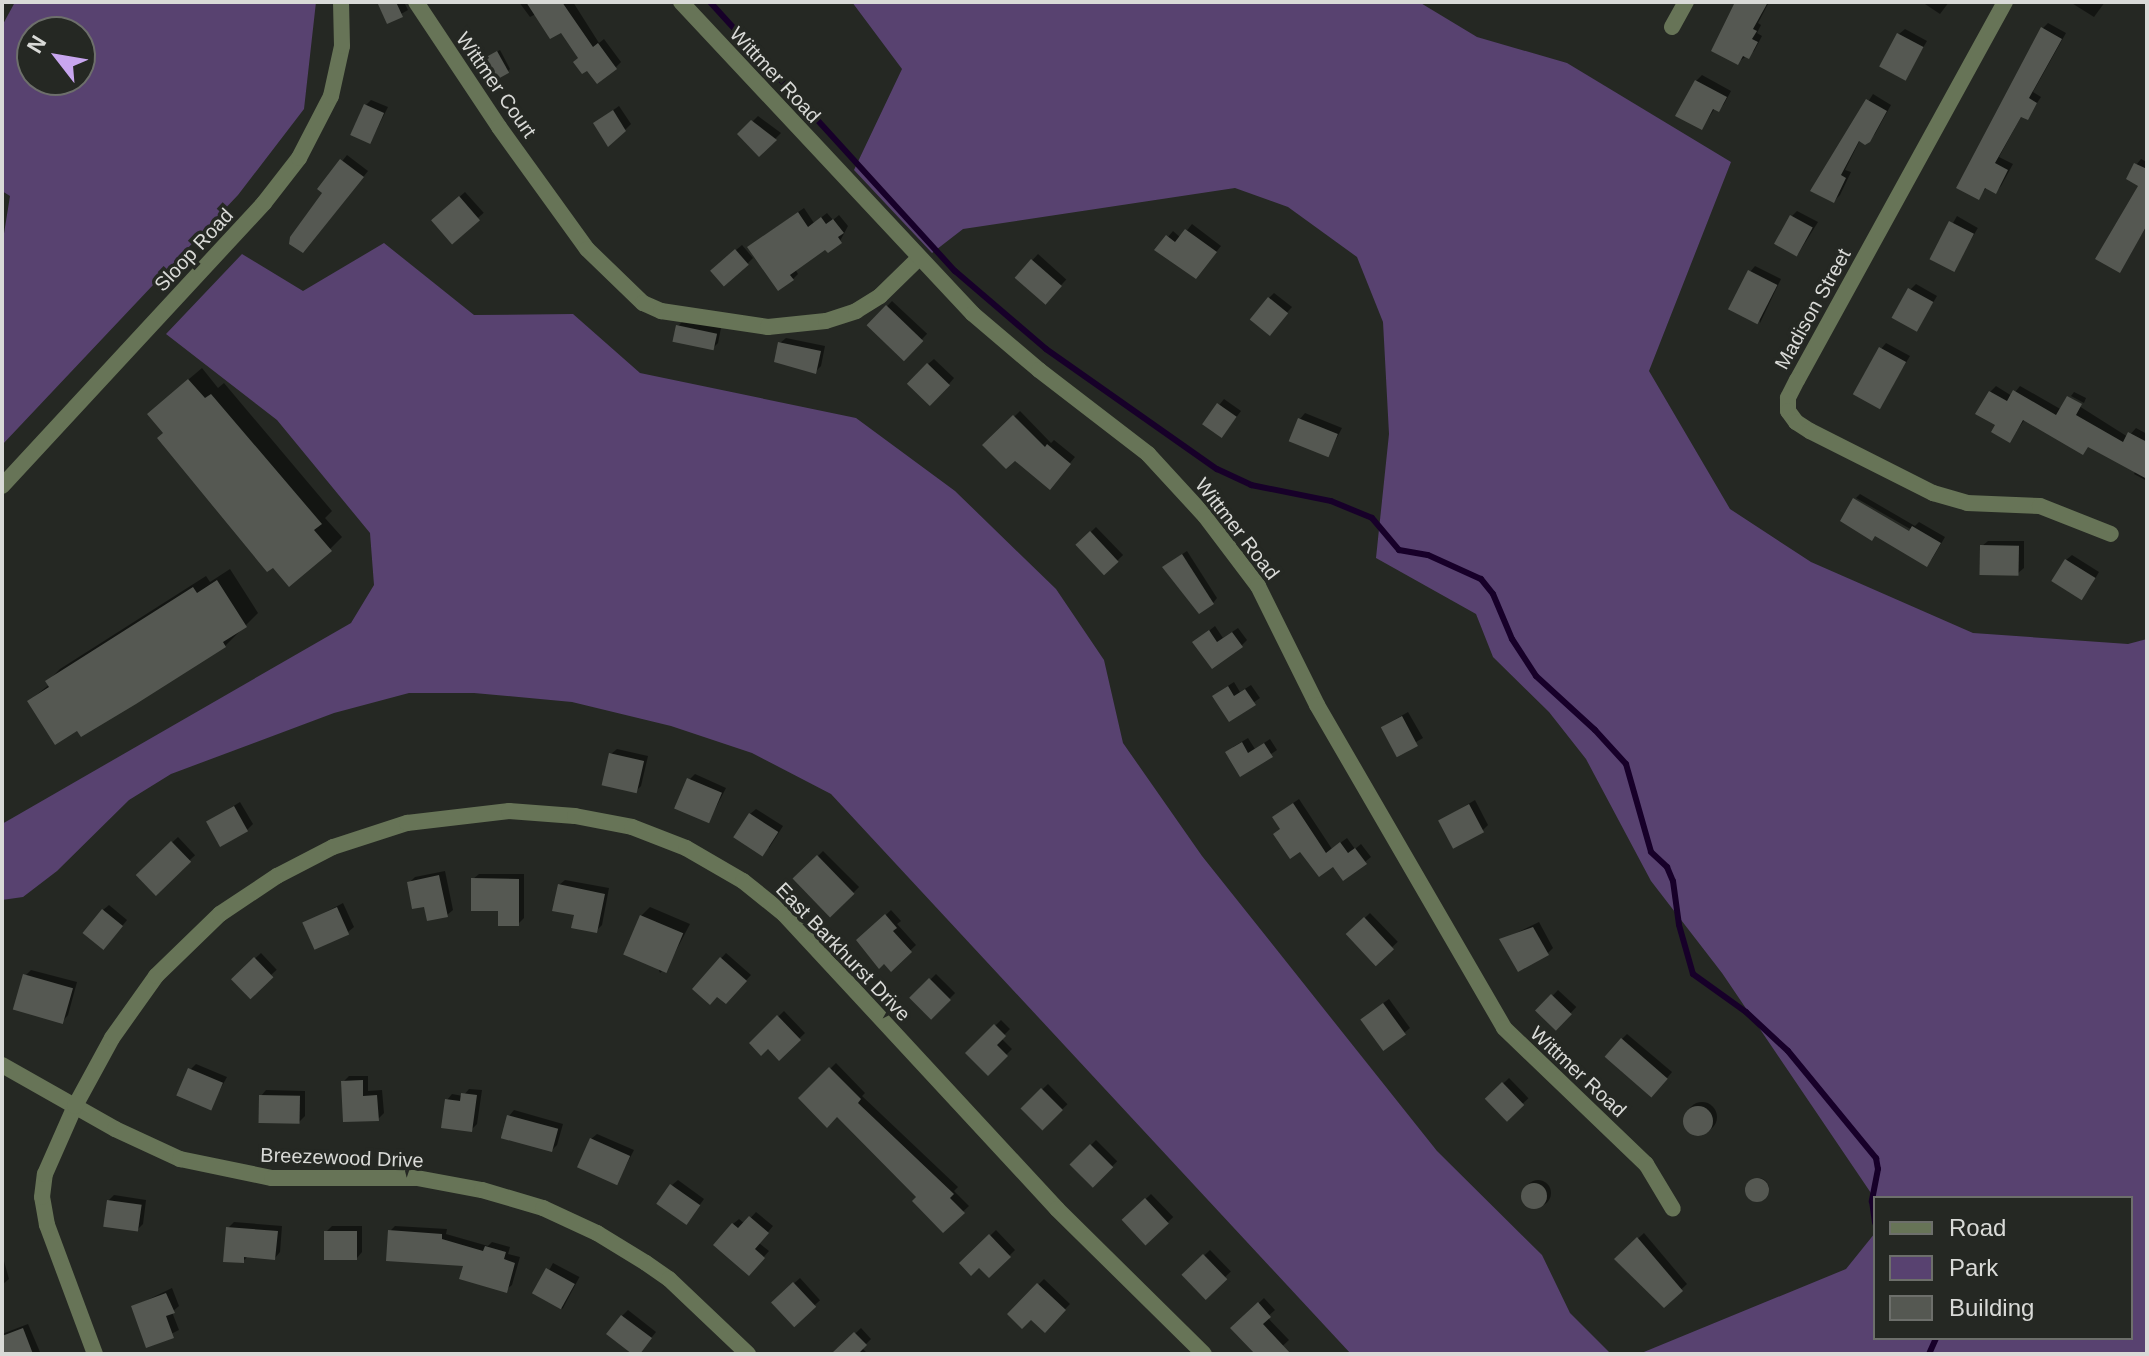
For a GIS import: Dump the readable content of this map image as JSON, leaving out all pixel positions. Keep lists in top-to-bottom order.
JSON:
{
  "streets": {
    "street": [
      "Wittmer Road",
      "Wittmer Court",
      "Sloop Road",
      "Madison Street",
      "East Barkhurst Drive",
      "Breezewood Drive"
    ]
  },
  "crossings": [
    ["Wittmer Road", "Wittmer Court"],
    ["East Barkhurst Drive", "Breezewood Drive"]
  ],
  "legend": ["Road", "Park", "Building"],
  "north": "top left"
}
